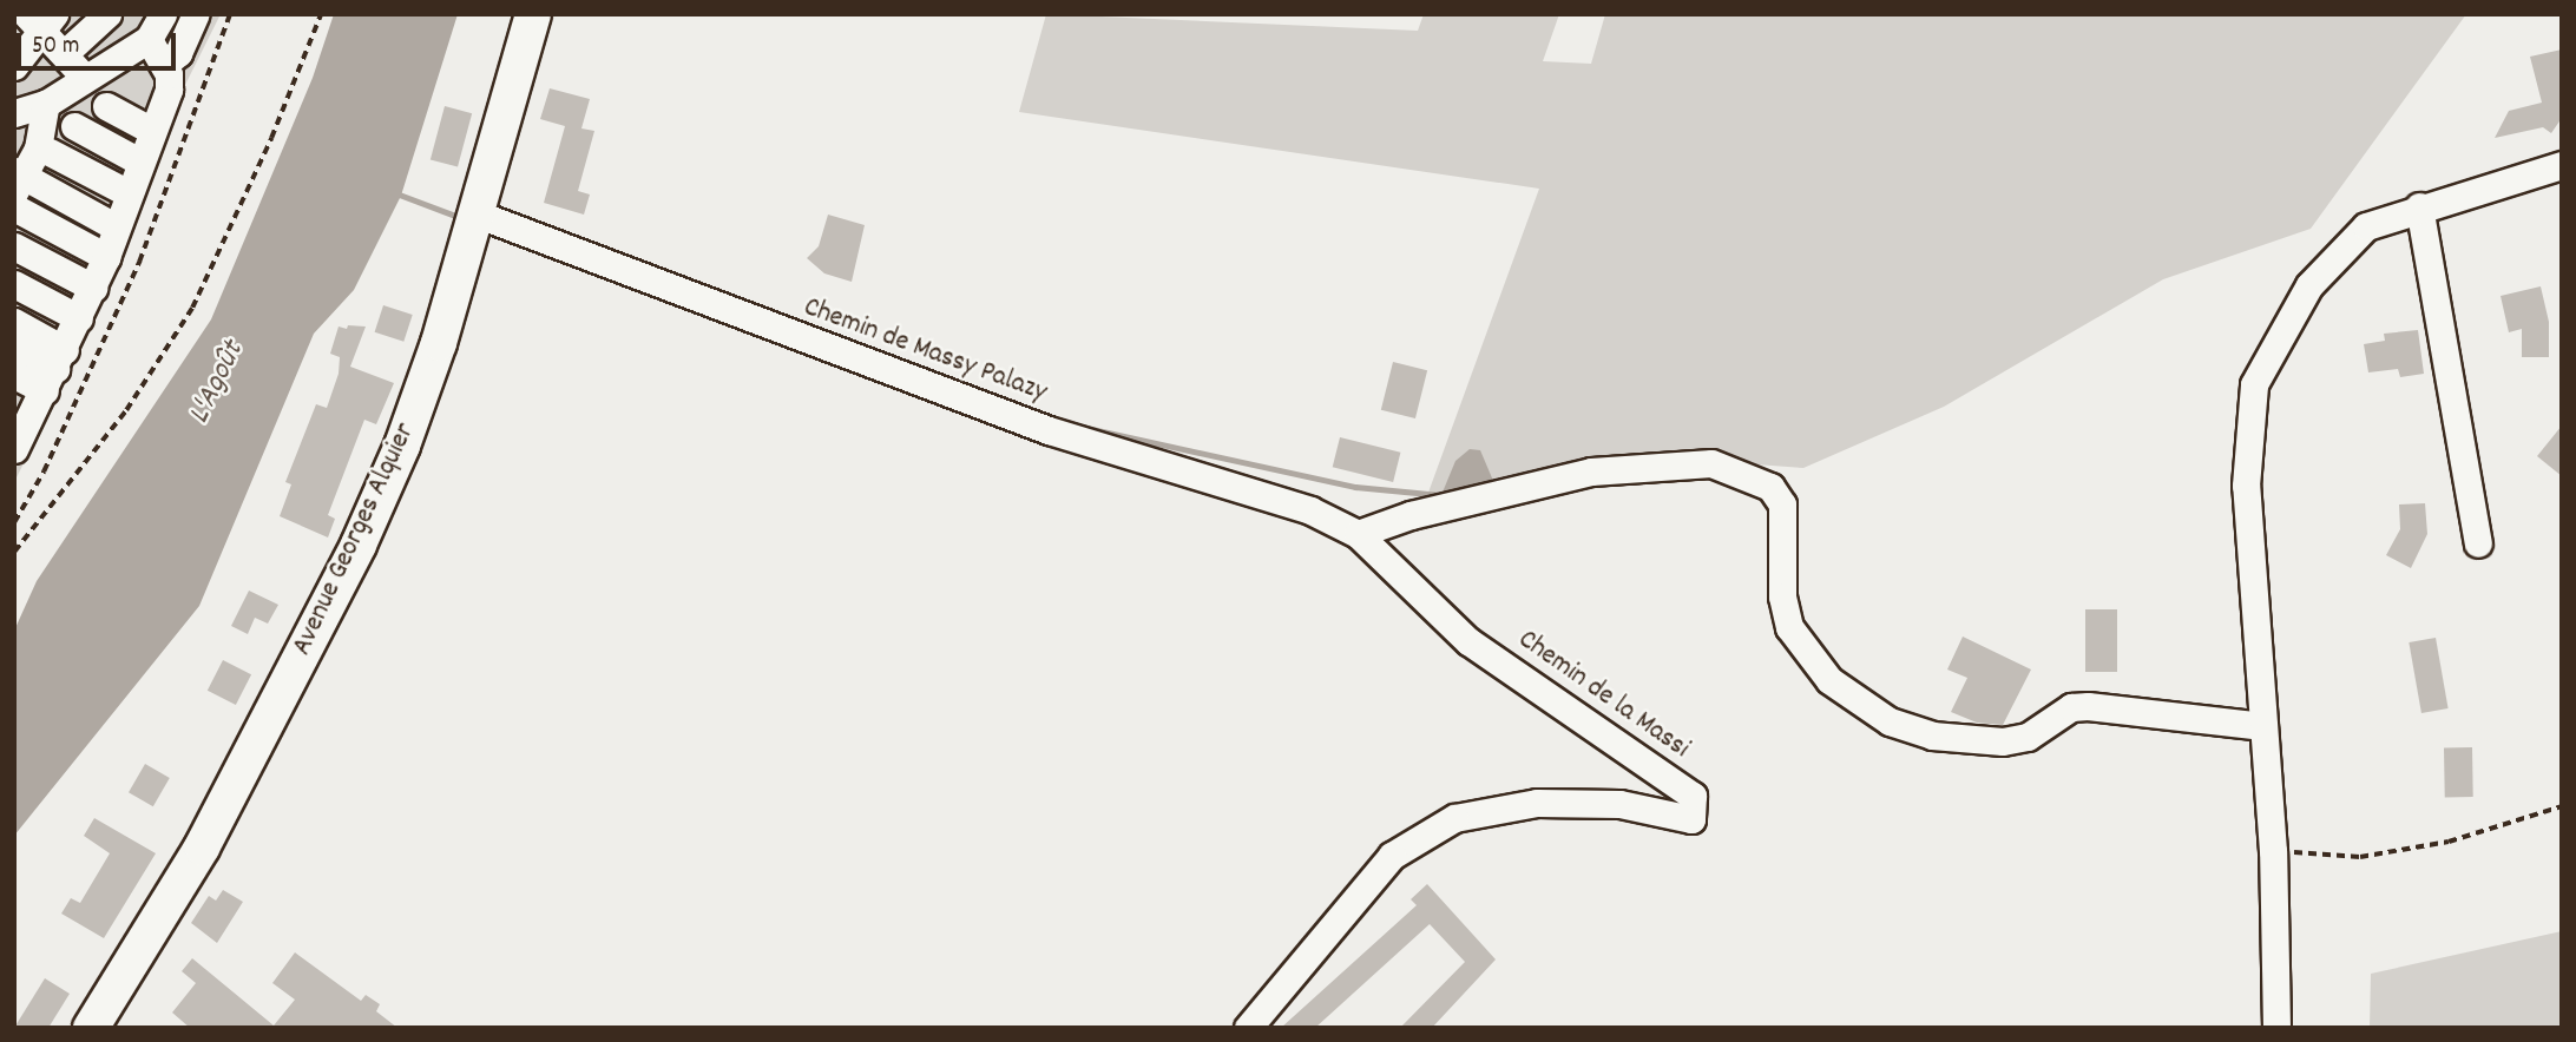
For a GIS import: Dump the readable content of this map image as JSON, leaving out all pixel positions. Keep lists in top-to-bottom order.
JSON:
{
  "streets": {
    "main road": ["Avenue Georges Alquier"],
    "street": ["Chemin de Massy Palazy", "Chemin de la Massi"]
  },
  "crossings": [
    ["Chemin de Massy Palazy", "Avenue Georges Alquier"],
    ["Chemin de Massy Palazy", "Chemin de la Massi"]
  ],
  "water": ["L'Agoût"],
  "scale_bar": "50 m"
}
